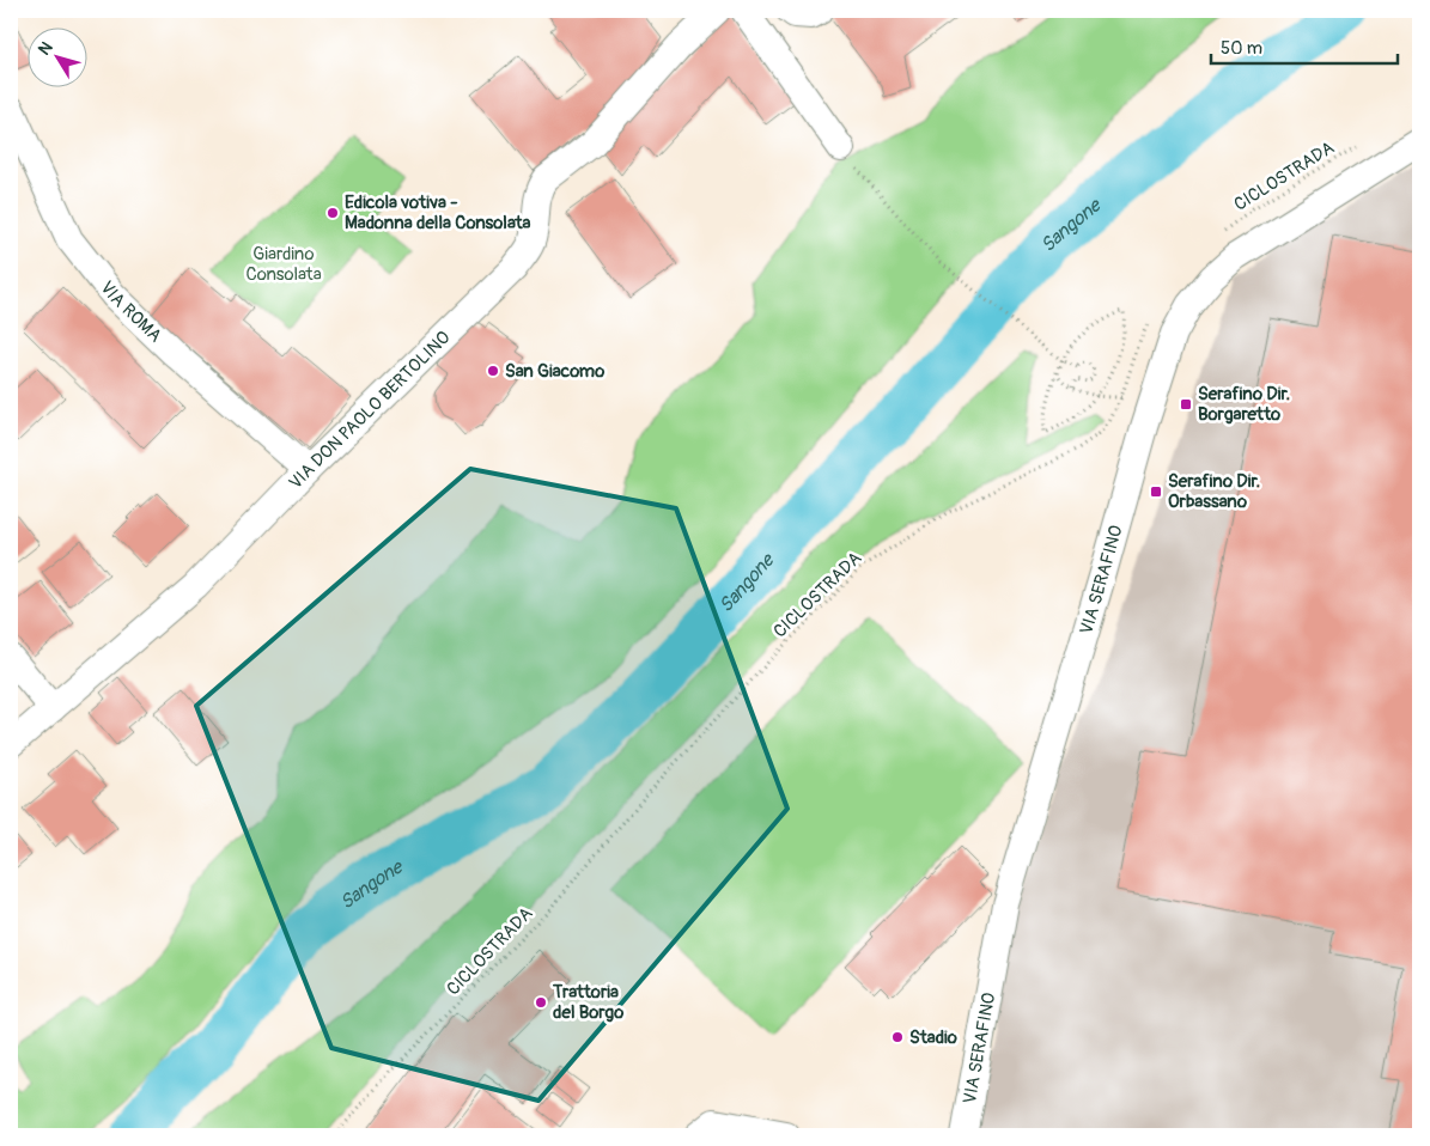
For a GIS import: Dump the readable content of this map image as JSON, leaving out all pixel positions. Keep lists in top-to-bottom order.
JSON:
{
  "streets": {
    "street": ["VIA ROMA", "VIA DON PAOLO BERTOLINO", "VIA SERAFINO"],
    "path": ["CICLOSTRADA"]
  },
  "crossings": [
    ["VIA ROMA", "VIA DON PAOLO BERTOLINO"]
  ],
  "water": ["Sangone"],
  "parks": ["Giardino Consolata"],
  "places": {
    "other": [
      "Edicola votiva - Madonna della Consolata",
      "San Giacomo",
      "Trattoria del Borgo",
      "Stadio"
    ],
    "transit": ["Serafino Dir. Borgaretto", "Serafino Dir. Orbassano"]
  },
  "scale_bar": "50 m",
  "north": "top left"
}
